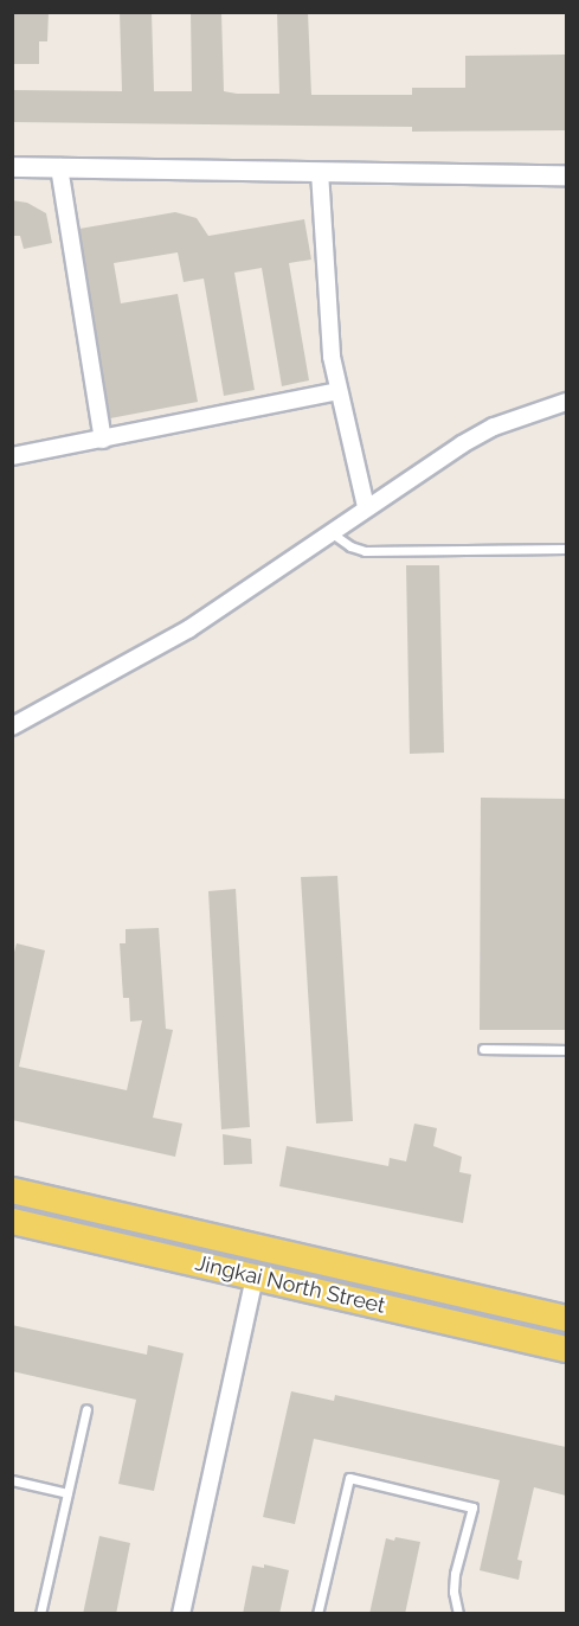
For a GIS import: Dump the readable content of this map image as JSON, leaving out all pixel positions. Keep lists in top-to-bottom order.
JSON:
{
  "streets": {
    "main road": ["Jingkai North Street"]
  }
}
